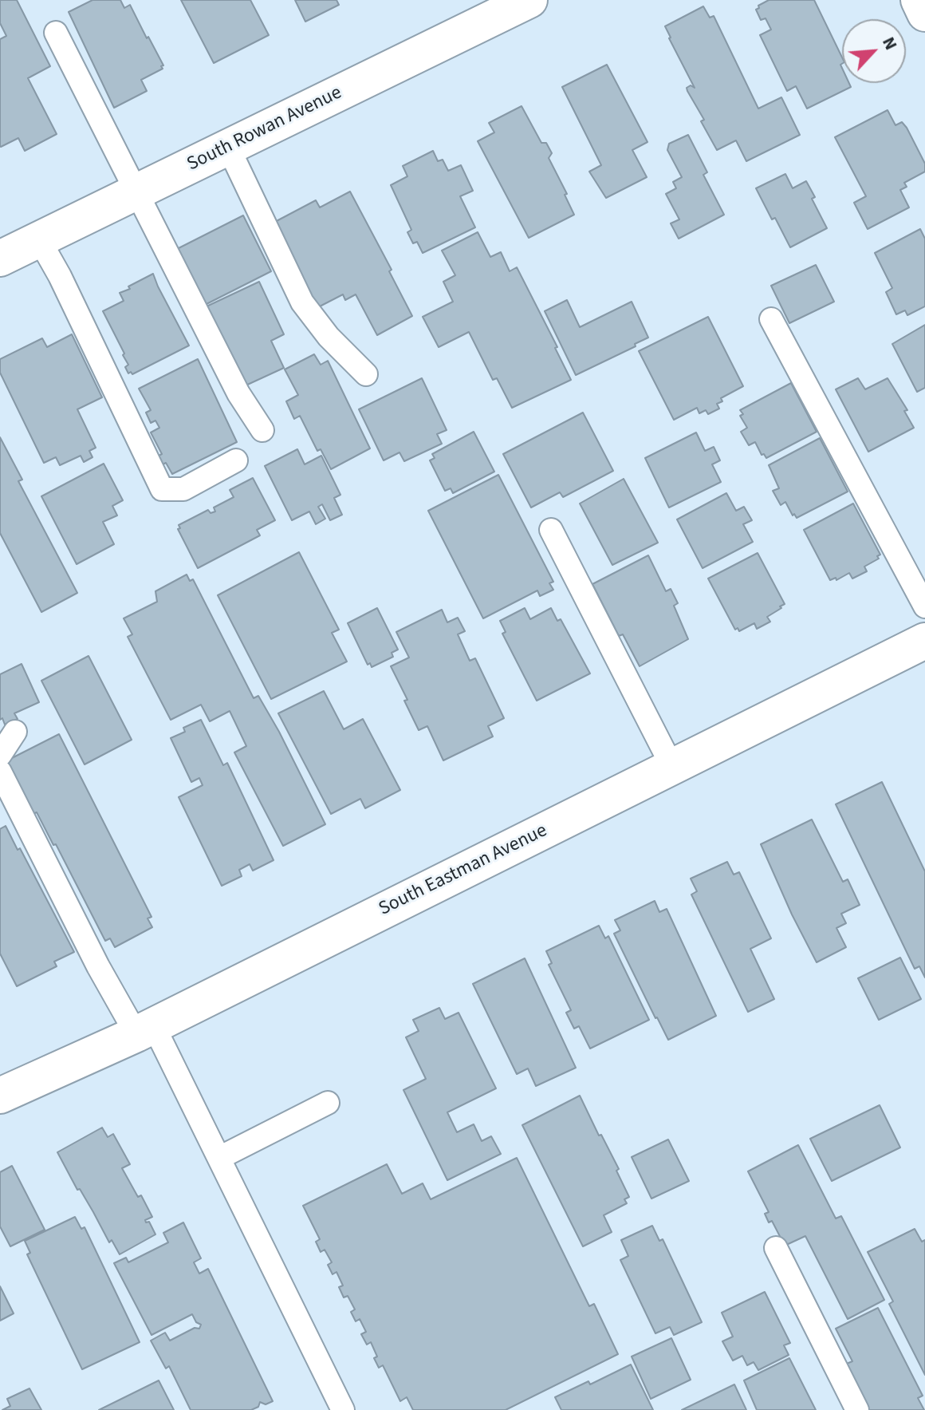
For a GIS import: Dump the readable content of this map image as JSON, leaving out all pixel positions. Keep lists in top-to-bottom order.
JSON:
{
  "streets": {
    "street": ["South Rowan Avenue", "South Eastman Avenue"]
  },
  "north": "top right"
}
